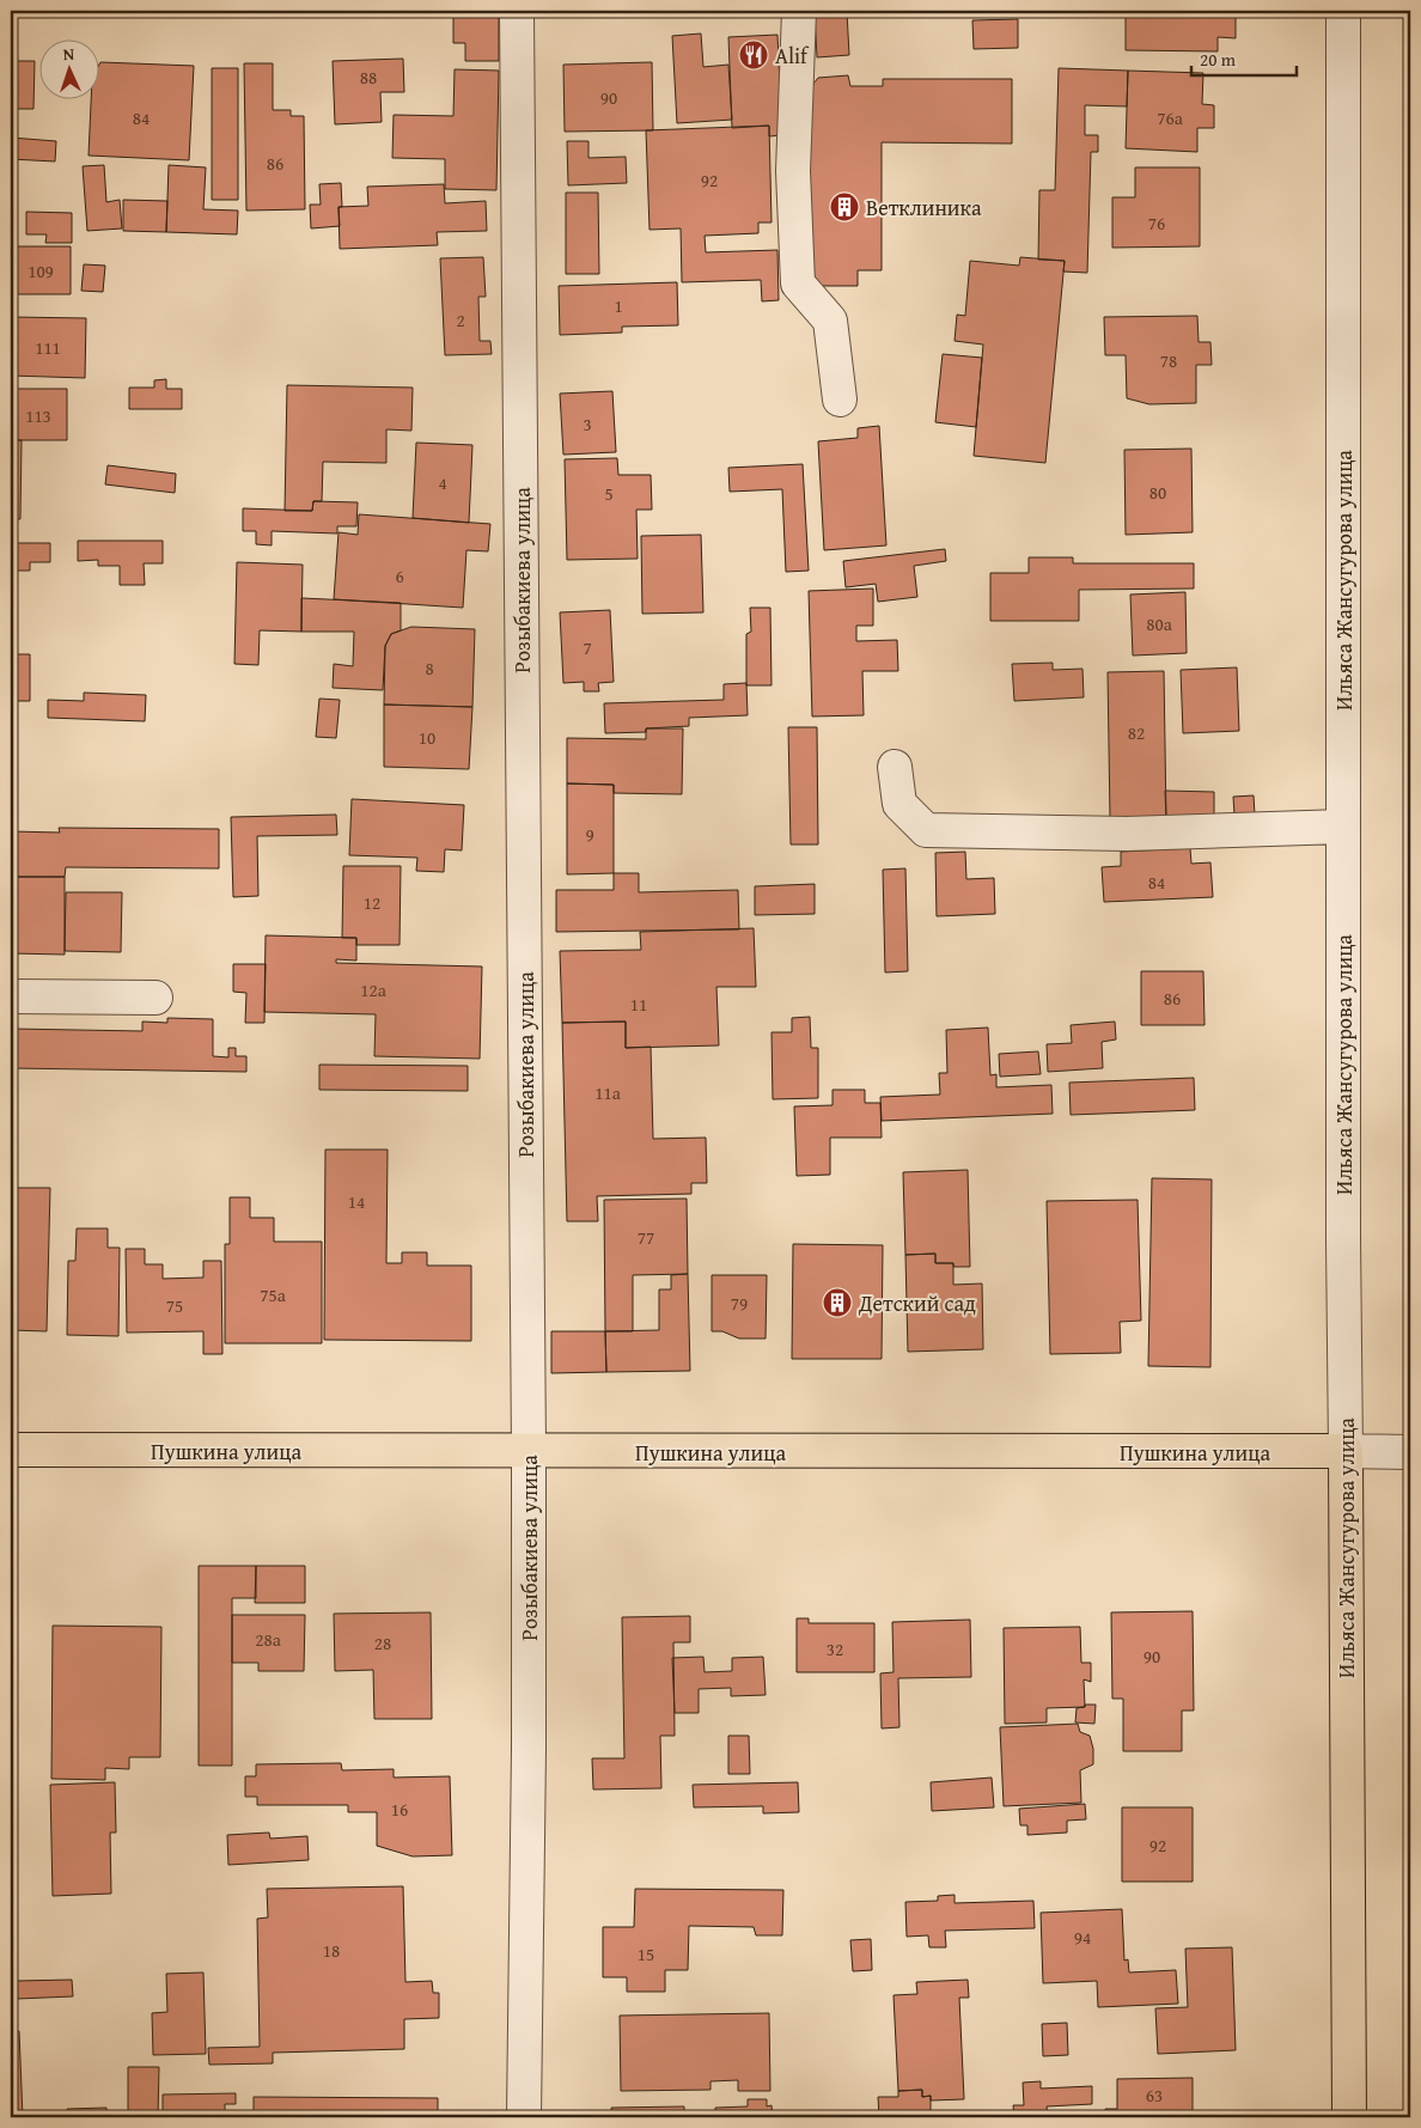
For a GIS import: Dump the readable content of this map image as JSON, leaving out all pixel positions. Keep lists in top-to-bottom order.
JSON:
{
  "streets": {
    "main road": ["Ильяса Жансугурова улица", "Пушкина улица"],
    "street": ["Розыбакиева улица"]
  },
  "crossings": [
    ["Розыбакиева улица", "Пушкина улица"],
    ["Ильяса Жансугурова улица", "Пушкина улица"]
  ],
  "places": {
    "restaurant": ["Alif"],
    "building": ["Ветклиника", "Детский сад"]
  },
  "house_numbers": [
    "88",
    "90",
    "84",
    "76а",
    "86",
    "92",
    "76",
    "109",
    "1",
    "2",
    "111",
    "78",
    "113",
    "3",
    "4",
    "80",
    "5",
    "6",
    "80а",
    "7",
    "8",
    "82",
    "10",
    "9",
    "84",
    "12",
    "12а",
    "86",
    "11",
    "11а",
    "14",
    "77",
    "75а",
    "79",
    "75",
    "28а",
    "28",
    "32",
    "90",
    "16",
    "92",
    "94",
    "18",
    "15",
    "63"
  ],
  "scale_bar": "20 m",
  "north": "top"
}
